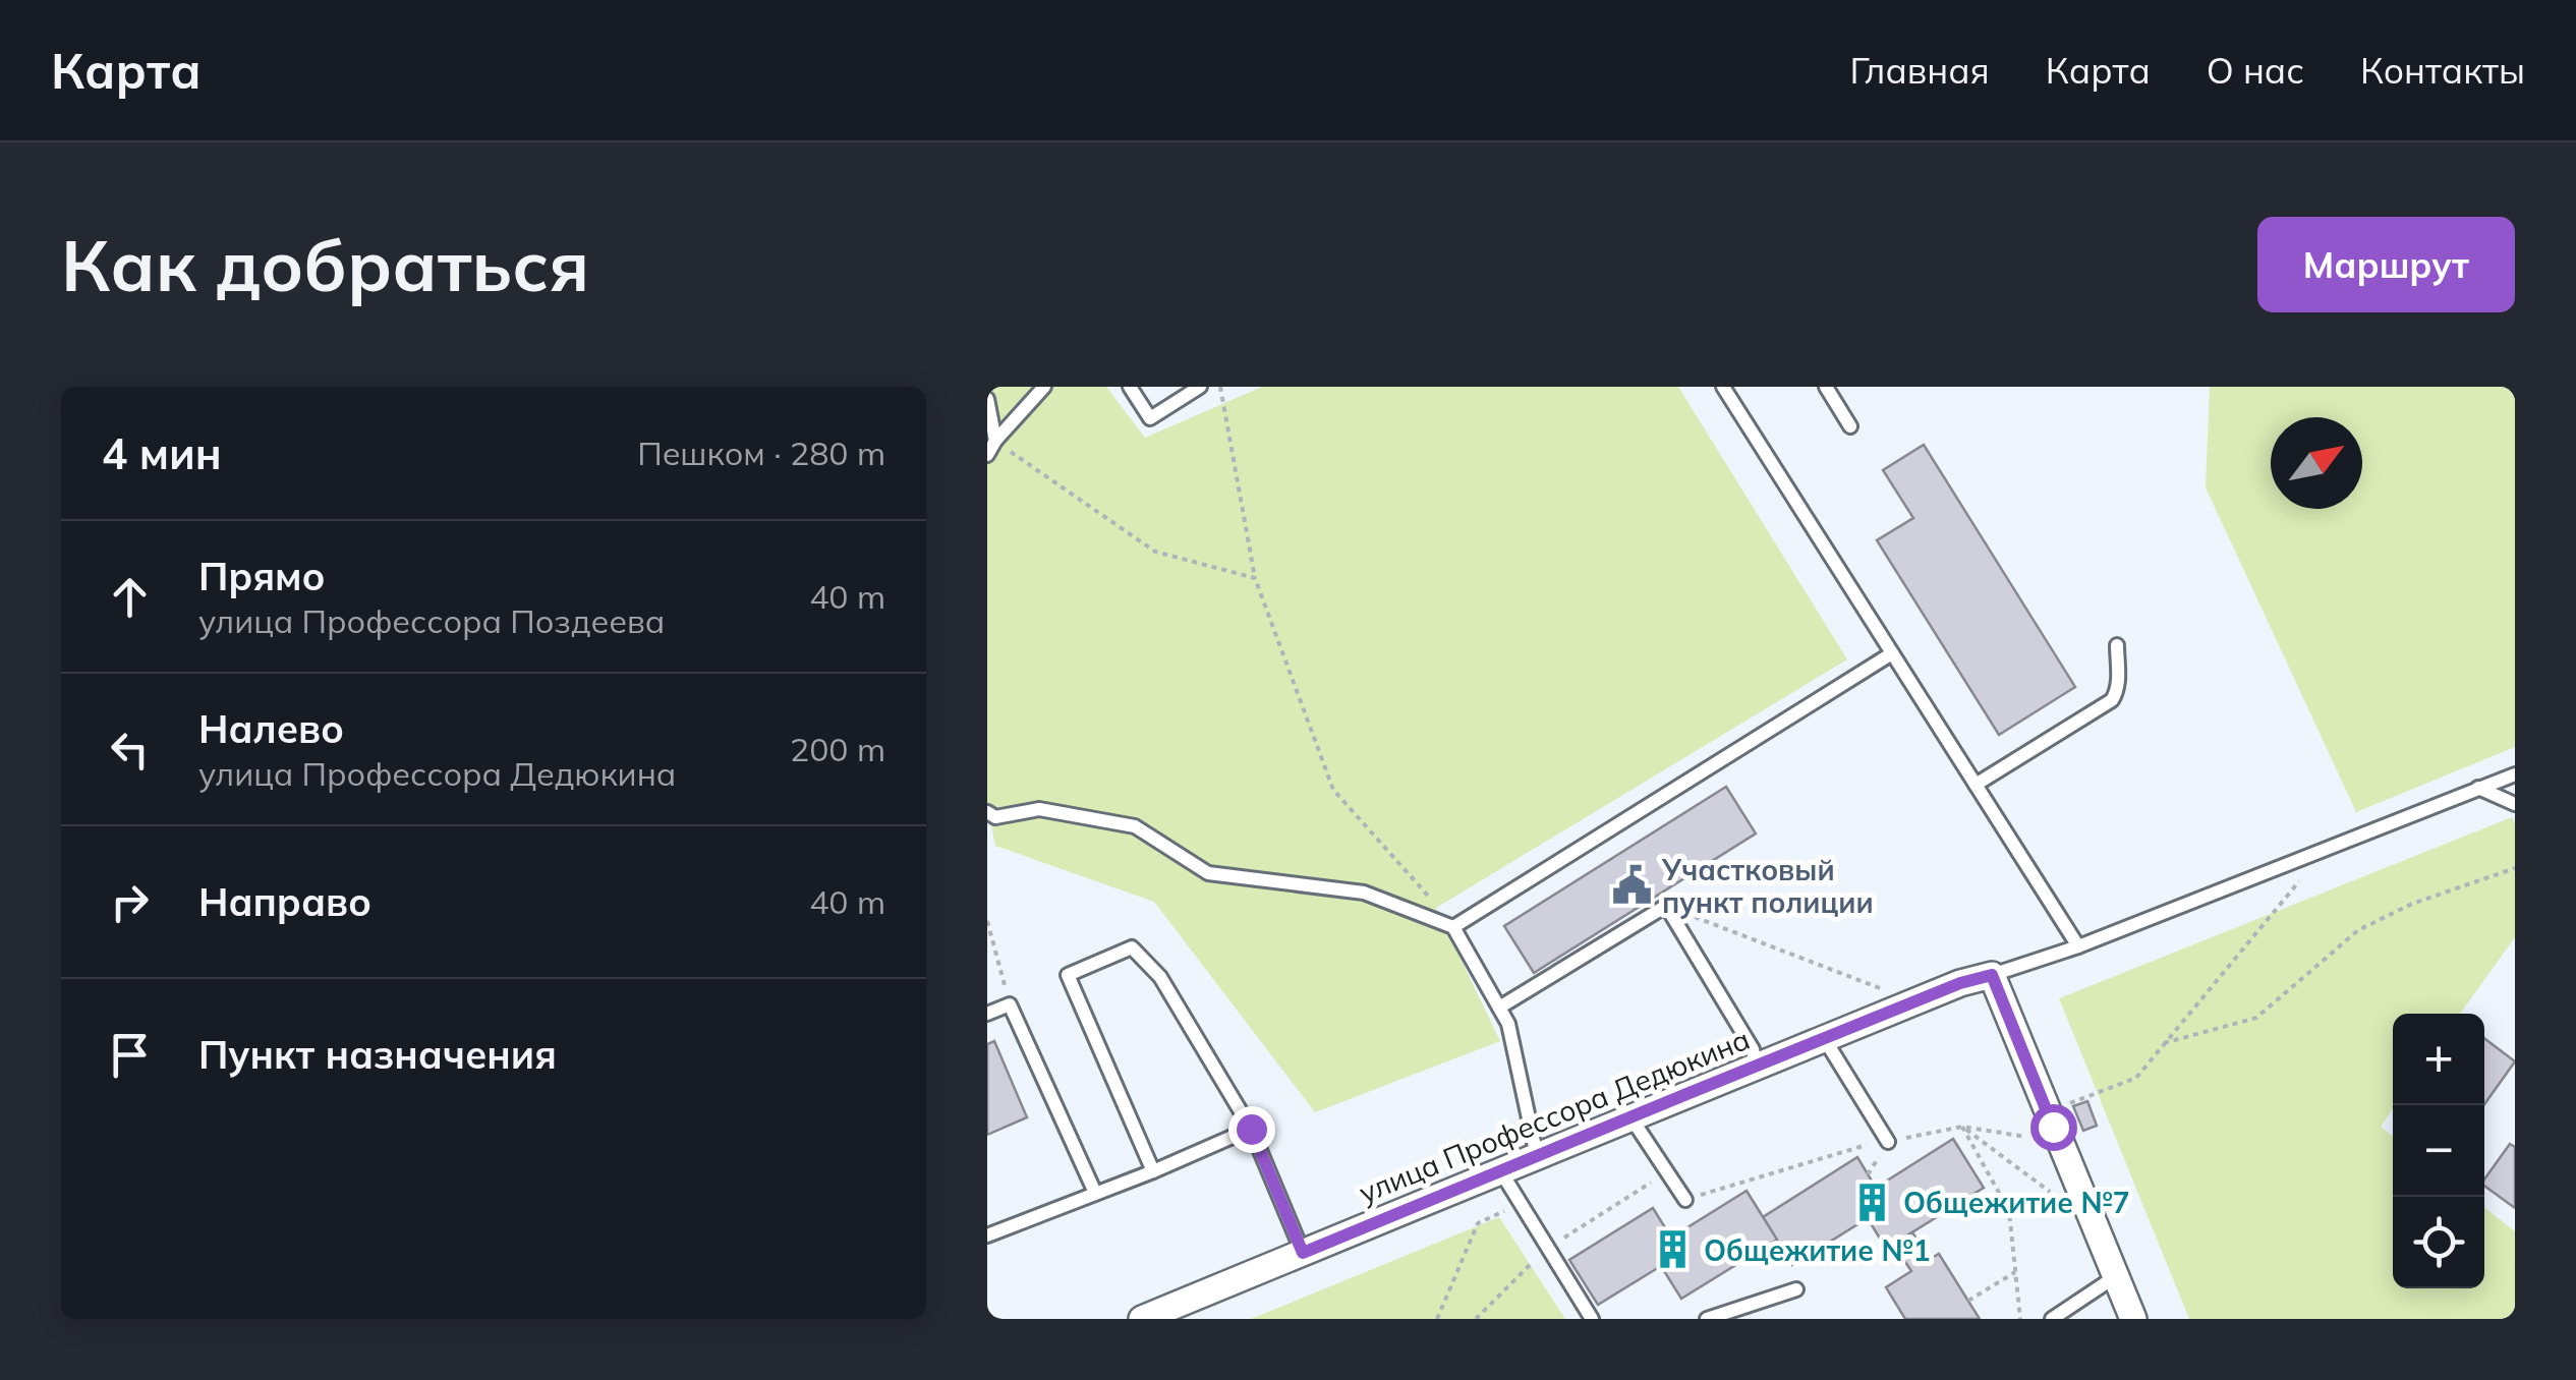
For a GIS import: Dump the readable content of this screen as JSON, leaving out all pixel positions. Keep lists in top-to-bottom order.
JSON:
{
  "streets": {
    "street": ["улица Профессора Дедюкина"]
  },
  "places": {
    "public building": ["Участковый пункт полиции"],
    "building": ["Общежитие №7", "Общежитие №1"]
  },
  "north": "top right",
  "page": {
    "header": "Карта",
    "nav": [
      "Главная",
      "Карта",
      "О нас",
      "Контакты"
    ],
    "buttons": "Маршрут",
    "title": "Как добраться",
    "heading": ["4 мин", "Пешком · 280 m"],
    "list": [
      ["Прямо", "улица Профессора Поздеева", "40 m"],
      ["Налево", "улица Профессора Дедюкина", "200 m"],
      ["Направо", "40 m"],
      "Пункт назначения"
    ],
    "map_buttons": ["+", "−"]
  }
}
